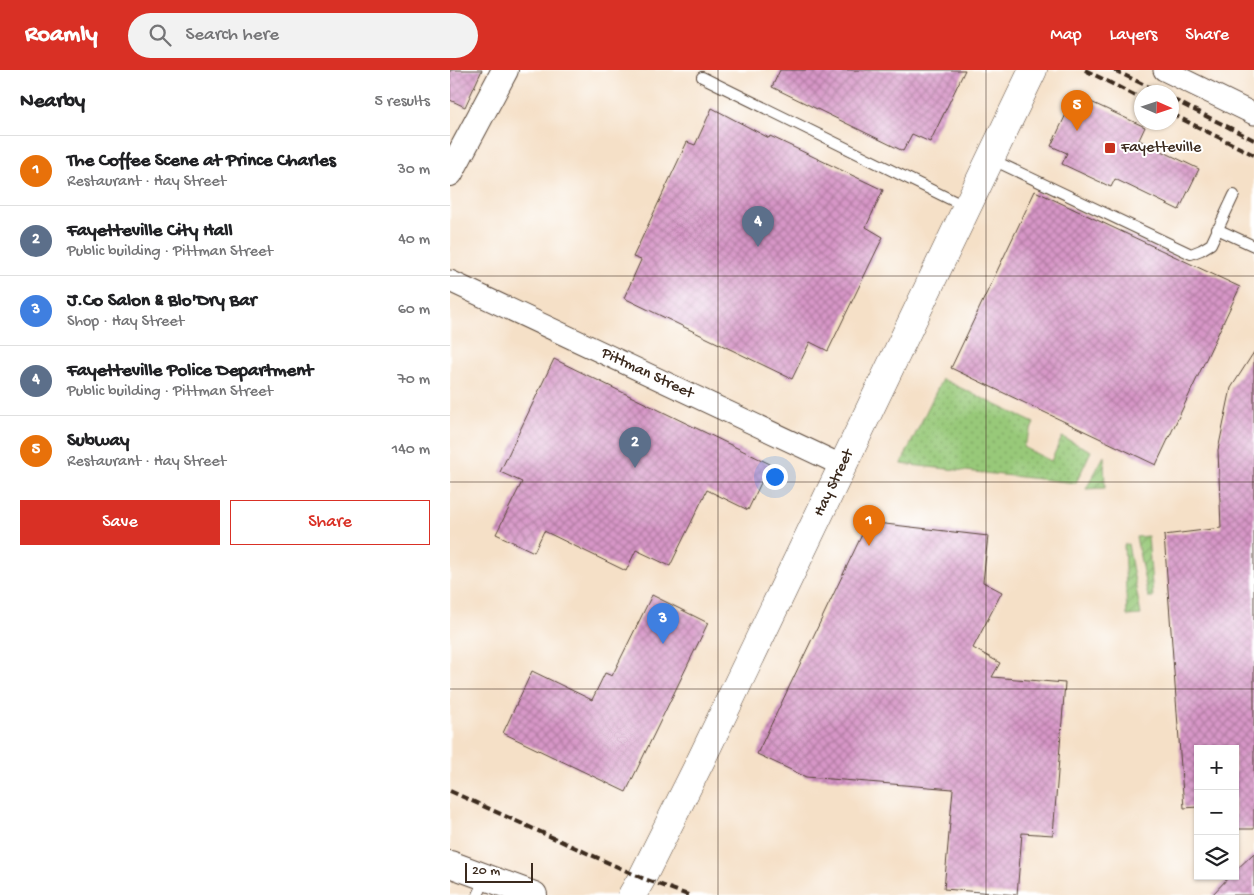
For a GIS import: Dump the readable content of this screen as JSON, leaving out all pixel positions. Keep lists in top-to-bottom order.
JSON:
{
  "streets": {
    "main road": ["Hay Street"],
    "street": ["Pittman Street"]
  },
  "crossings": [
    ["Pittman Street", "Hay Street"]
  ],
  "places": {
    "transit": ["Fayetteville"]
  },
  "scale_bar": "20 m",
  "north": "right",
  "page": {
    "header": "Roamly",
    "search": "Search here",
    "nav": ["Map", "Layers", "Share"],
    "heading": ["Nearby", "5 results"],
    "pins": [
      "5",
      "4",
      "2",
      "1",
      "3"
    ],
    "list": [
      {
        "mark": "1",
        "name": "The Coffee Scene at Prince Charles",
        "note": "Restaurant · Hay Street",
        "value": "30 m"
      },
      {
        "mark": "2",
        "name": "Fayetteville City Hall",
        "note": "Public building · Pittman Street",
        "value": "40 m"
      },
      {
        "mark": "3",
        "name": "J.Co Salon & Blo'Dry Bar",
        "note": "Shop · Hay Street",
        "value": "60 m"
      },
      {
        "mark": "4",
        "name": "Fayetteville Police Department",
        "note": "Public building · Pittman Street",
        "value": "70 m"
      },
      {
        "mark": "5",
        "name": "Subway",
        "note": "Restaurant · Hay Street",
        "value": "140 m"
      }
    ],
    "buttons": ["Save", "Share"],
    "map_buttons": ["+", "−"],
    "scale": "20 m"
  }
}
